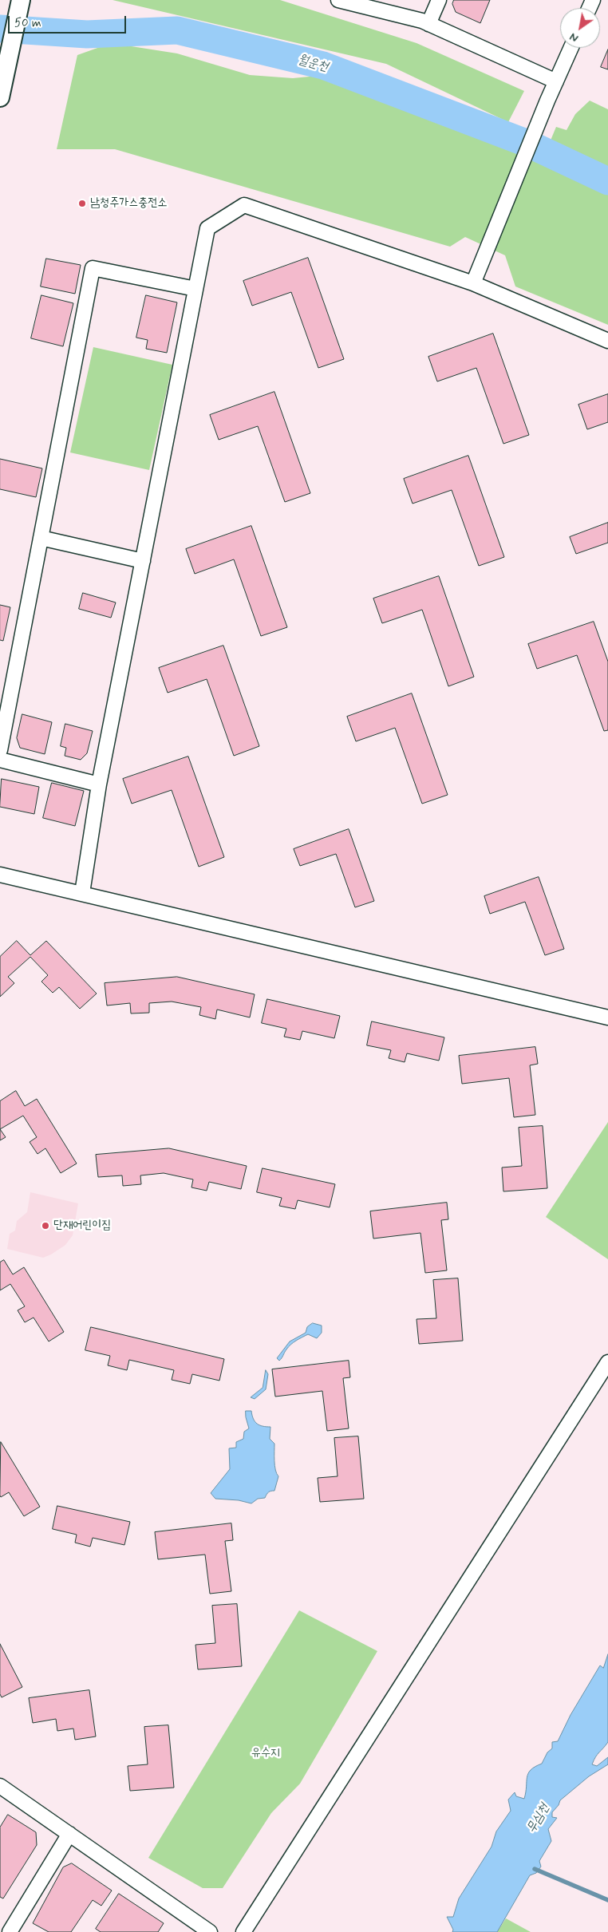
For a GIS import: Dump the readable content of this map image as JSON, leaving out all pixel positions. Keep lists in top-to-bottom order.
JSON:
{
  "water": ["월운천", "무심천"],
  "parks": ["유수지"],
  "places": ["남청주가스충전소", "단재어린이집"],
  "scale_bar": "50 m",
  "north": "bottom left"
}
